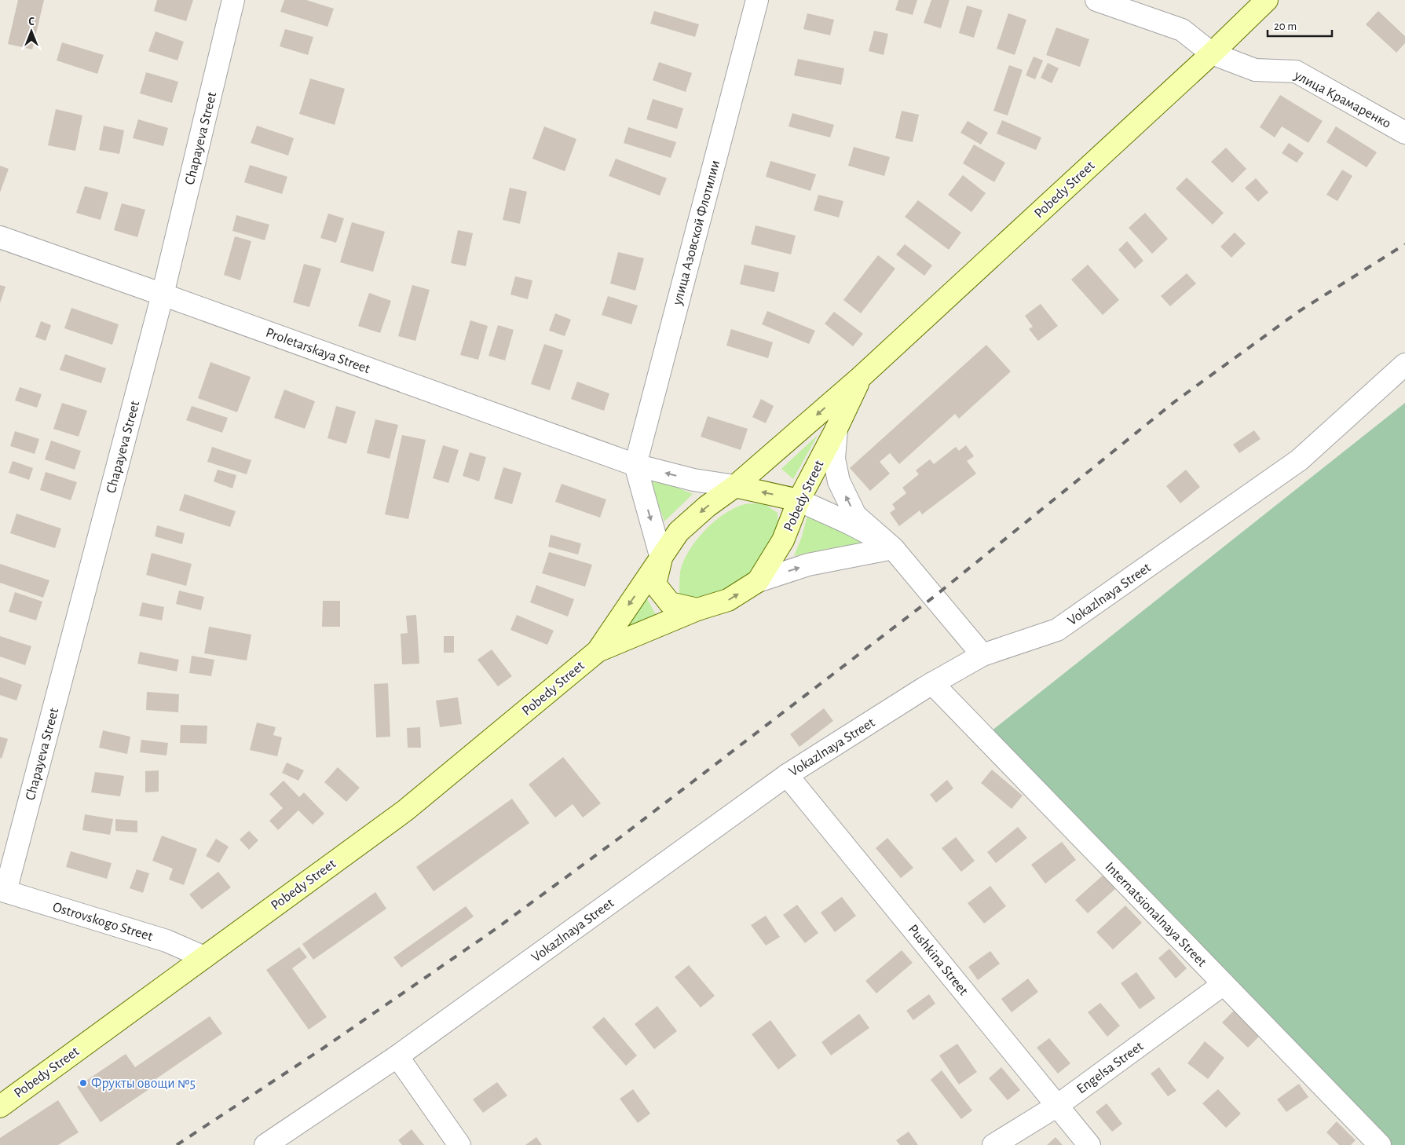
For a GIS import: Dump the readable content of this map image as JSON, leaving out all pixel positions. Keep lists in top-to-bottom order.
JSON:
{
  "streets": {
    "street": [
      "улица Крамаренко",
      "Chapayeva Street",
      "Pobedy Street",
      "улица Азовской Флотилии",
      "Proletarskaya Street",
      "Vokazlnaya Street",
      "Internatsionalnaya Street",
      "Ostrovskogo Street",
      "Pushkina Street",
      "Engelsa Street"
    ]
  },
  "crossings": [
    ["улица Крамаренко", "Pobedy Street"],
    ["Chapayeva Street", "Proletarskaya Street"],
    ["Chapayeva Street", "Ostrovskogo Street"],
    ["Pobedy Street", "Proletarskaya Street"],
    ["Pobedy Street", "Ostrovskogo Street"],
    ["улица Азовской Флотилии", "Proletarskaya Street"],
    ["Vokazlnaya Street", "Internatsionalnaya Street"],
    ["Vokazlnaya Street", "Pushkina Street"],
    ["Internatsionalnaya Street", "Engelsa Street"],
    ["Pushkina Street", "Engelsa Street"]
  ],
  "places": ["Фрукты овощи №5"],
  "scale_bar": "20 m",
  "north": "top"
}
